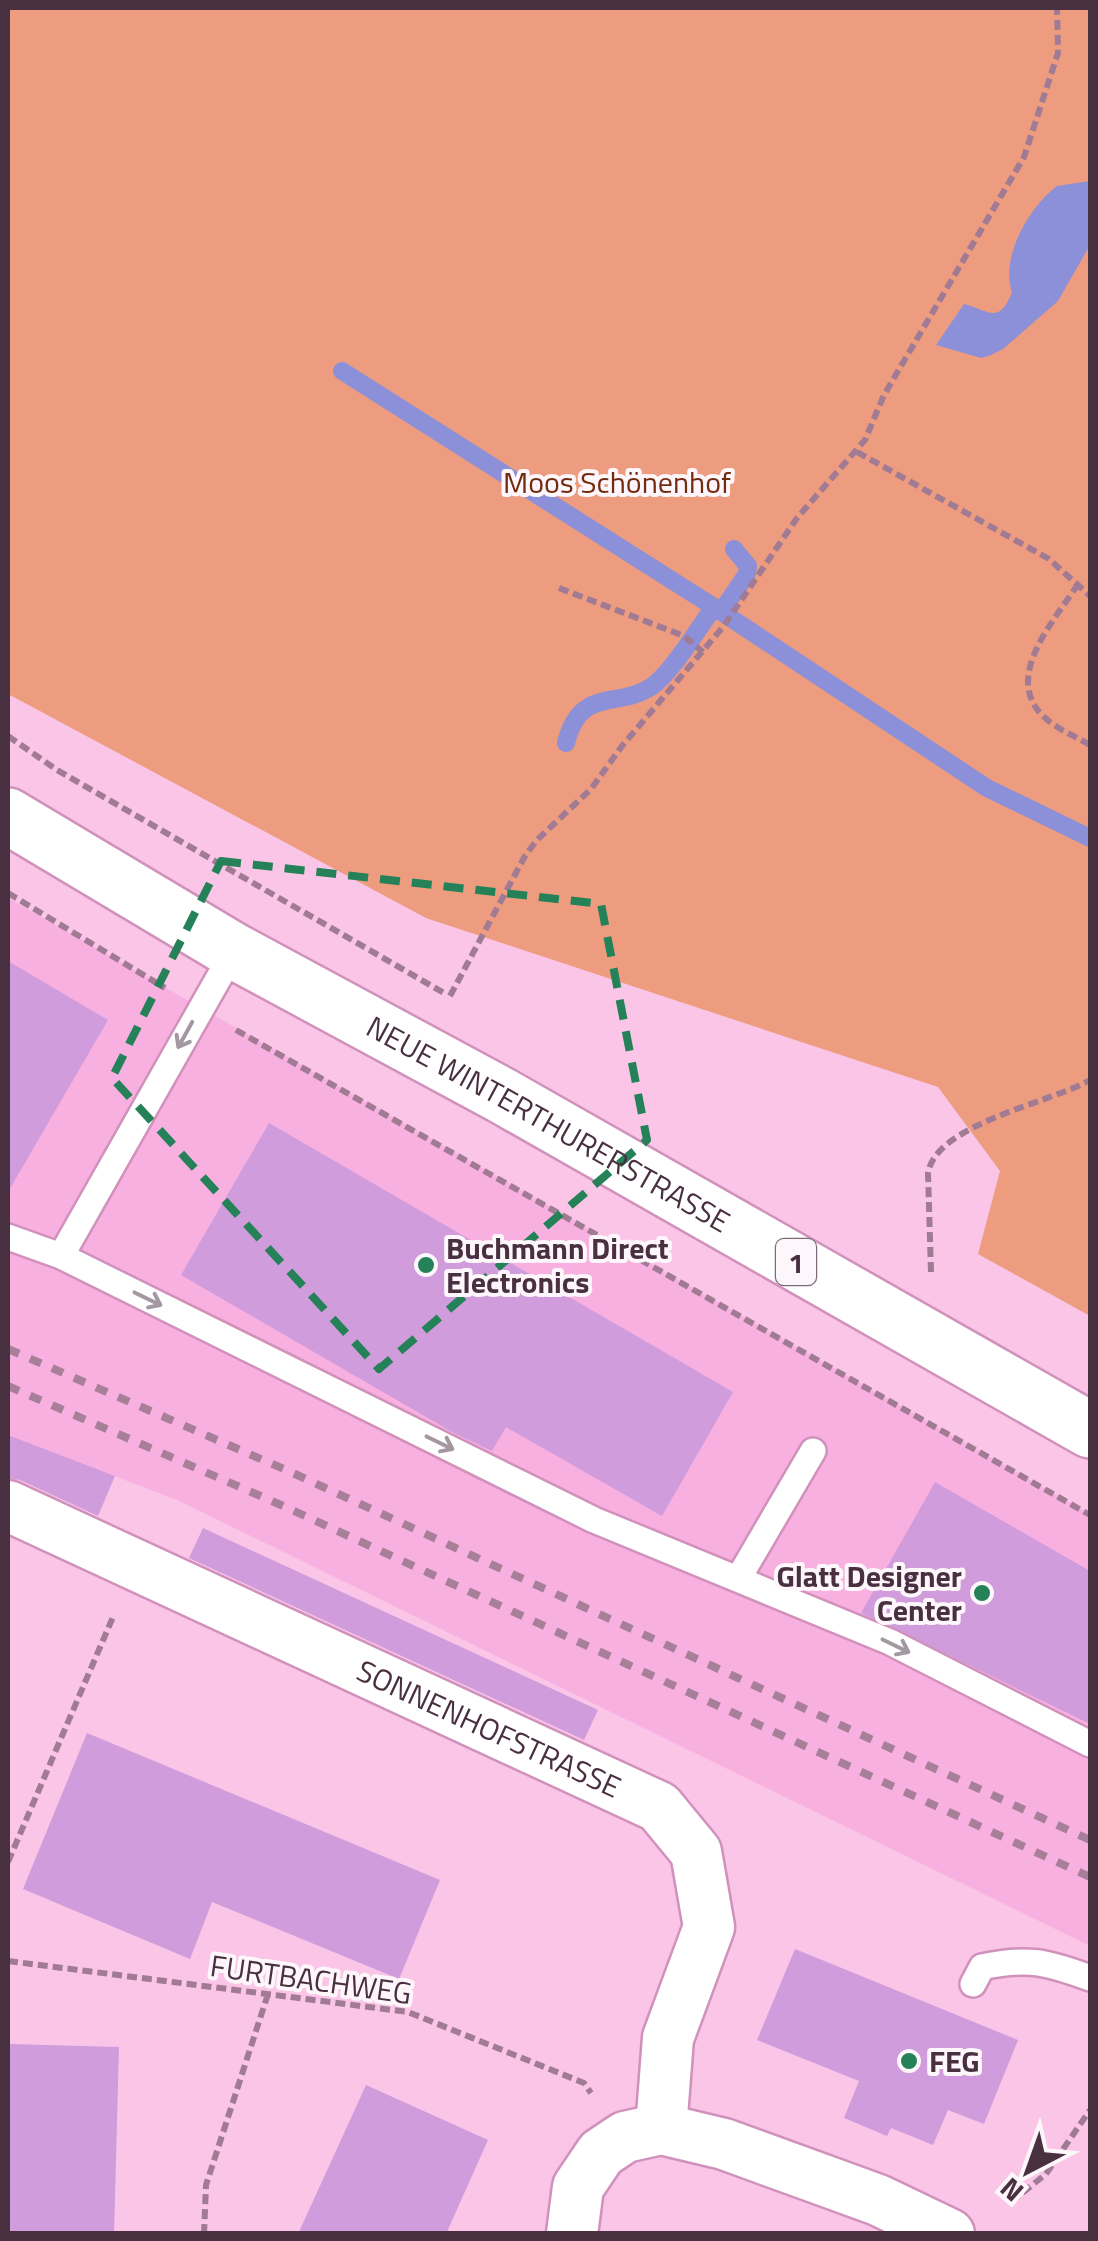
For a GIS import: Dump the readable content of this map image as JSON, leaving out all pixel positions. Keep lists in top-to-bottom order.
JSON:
{
  "streets": {
    "main road": ["NEUE WINTERTHURERSTRASSE", "1"],
    "street": ["SONNENHOFSTRASSE"],
    "path": ["FURTBACHWEG"]
  },
  "parks": ["Moos Schönenhof"],
  "places": ["Buchmann Direct Electronics", "Glatt Designer Center", "FEG"],
  "north": "bottom left"
}
